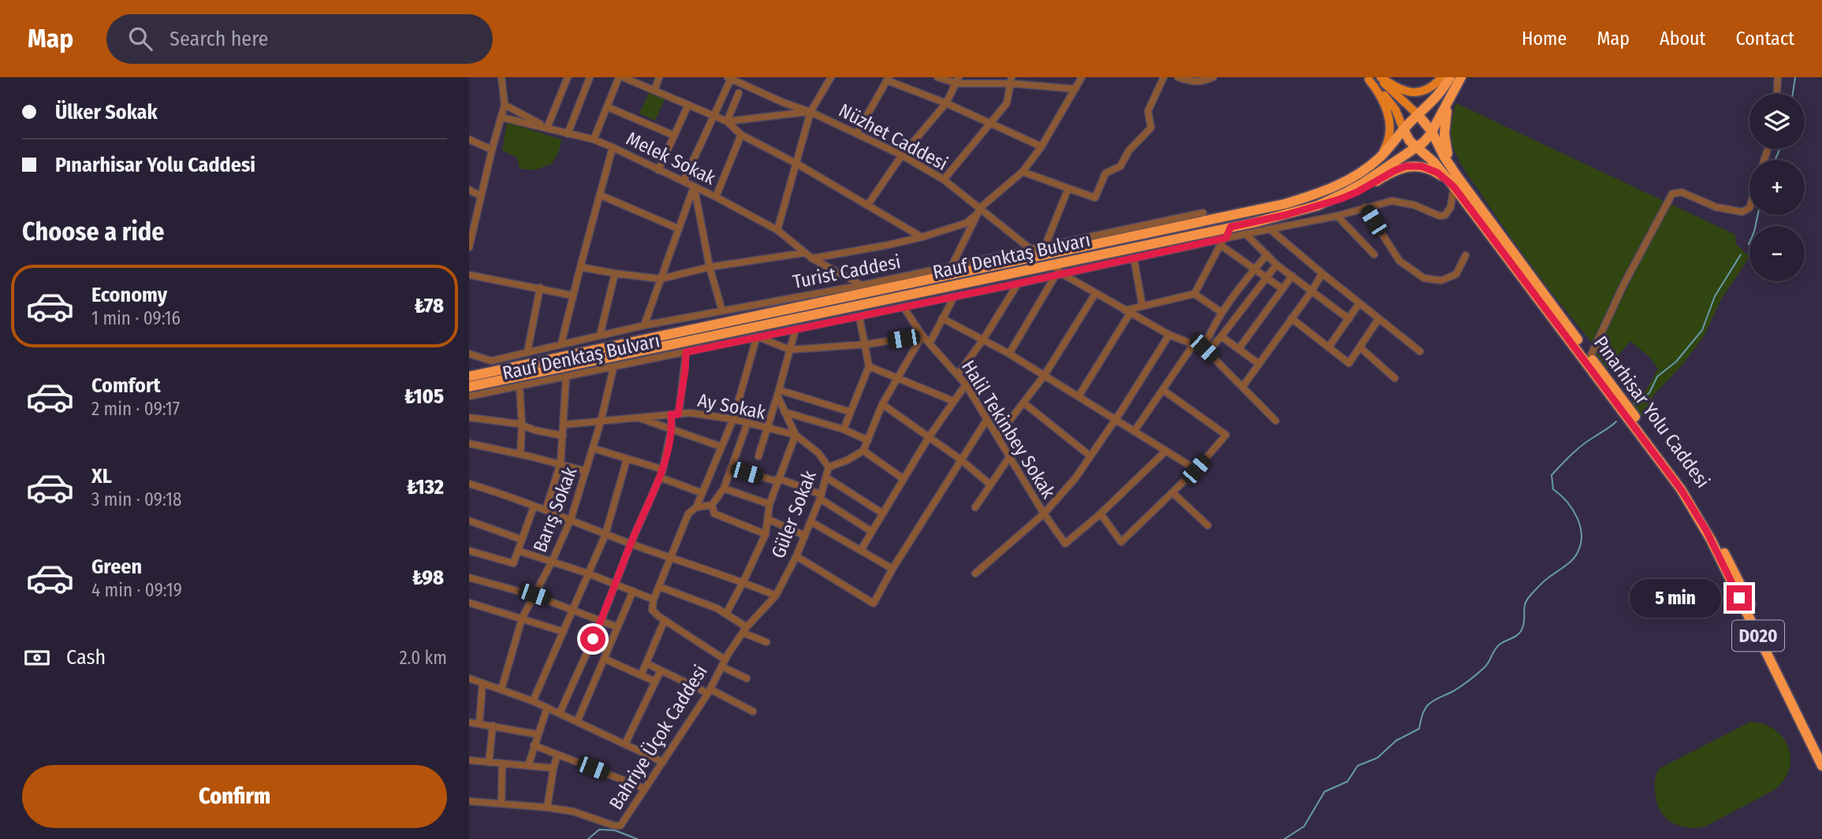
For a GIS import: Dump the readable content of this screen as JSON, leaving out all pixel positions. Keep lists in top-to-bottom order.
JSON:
{
  "streets": {
    "highway": ["Rauf Denktaş Bulvarı", "Pınarhisar Yolu Caddesi", "D020"],
    "street": [
      "Nüzhet Caddesi",
      "Melek Sokak",
      "Turist Caddesi",
      "Ay Sokak",
      "Halil Tekinbey Sokak",
      "Barış Sokak",
      "Güler Sokak",
      "Bahriye Üçok Caddesi"
    ]
  },
  "crossings": [
    ["Nüzhet Caddesi", "Rauf Denktaş Bulvarı"],
    ["Nüzhet Caddesi", "Turist Caddesi"],
    ["Melek Sokak", "Turist Caddesi"],
    ["Rauf Denktaş Bulvarı", "Turist Caddesi"],
    ["Rauf Denktaş Bulvarı", "Pınarhisar Yolu Caddesi"],
    ["Rauf Denktaş Bulvarı", "Halil Tekinbey Sokak"],
    ["Rauf Denktaş Bulvarı", "Barış Sokak"],
    ["Ay Sokak", "Barış Sokak"],
    ["Ay Sokak", "Güler Sokak"],
    ["Güler Sokak", "Bahriye Üçok Caddesi"]
  ],
  "page": {
    "header": "Map",
    "search": "Search here",
    "nav": [
      "Home",
      "Map",
      "About",
      "Contact"
    ],
    "banner": ["Ülker Sokak", "Pınarhisar Yolu Caddesi"],
    "map_buttons": ["+", "−"],
    "heading": "Choose a ride",
    "list": [
      {
        "name": "Economy",
        "note": "1 min · 09:16",
        "value": "₺78"
      },
      {
        "name": "Comfort",
        "note": "2 min · 09:17",
        "value": "₺105"
      },
      {
        "name": "XL",
        "note": "3 min · 09:18",
        "value": "₺132"
      },
      {
        "name": "Green",
        "note": "4 min · 09:19",
        "value": "₺98"
      }
    ],
    "bubble": "5 min",
    "pay": ["Cash", "2.0 km"],
    "buttons": "Confirm"
  }
}
